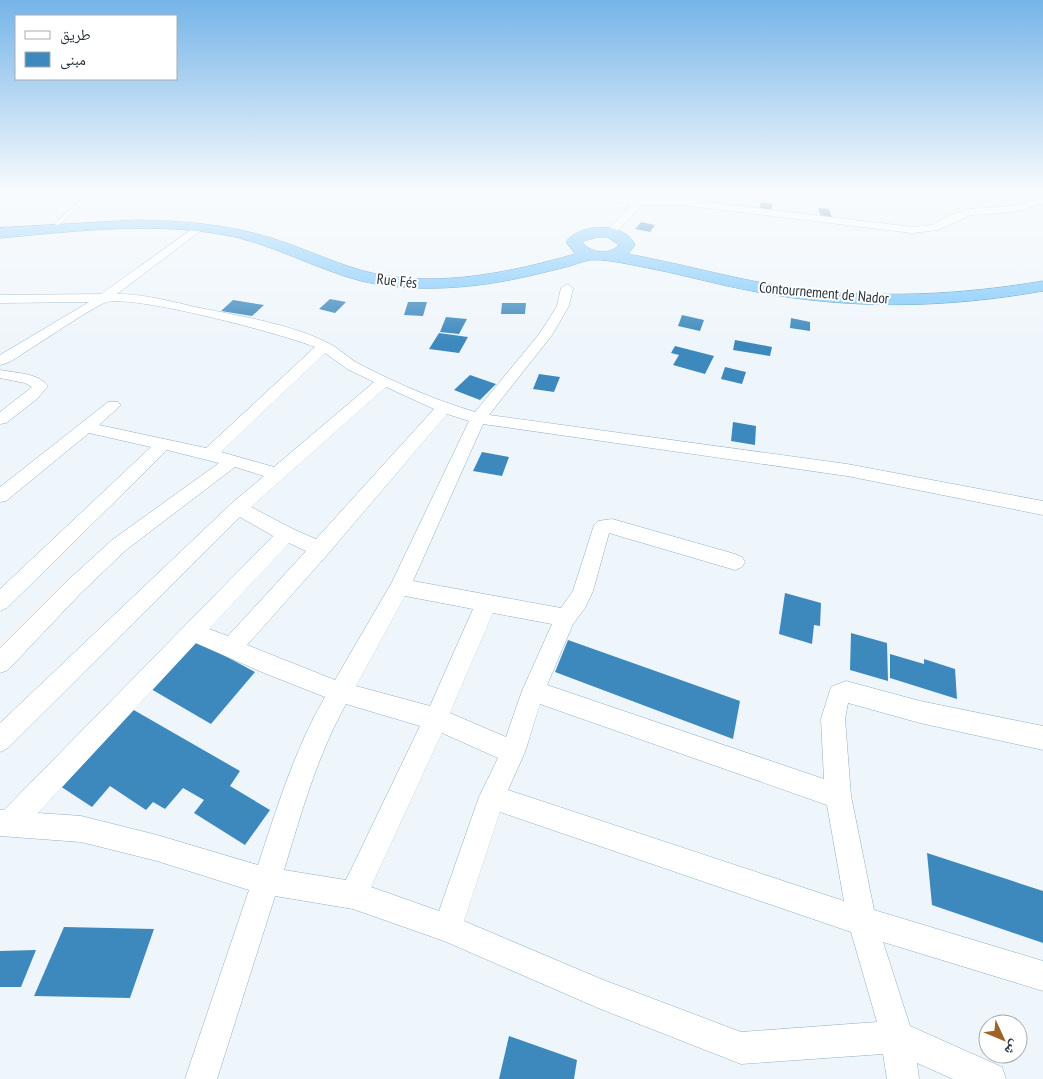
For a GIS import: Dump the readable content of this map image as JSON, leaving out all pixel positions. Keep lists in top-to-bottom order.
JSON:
{
  "streets": {
    "highway": ["Rue Fés", "Contournement de Nador"]
  },
  "crossings": [
    ["Rue Fés", "Contournement de Nador"]
  ],
  "legend": ["طريق", "مبنى"],
  "north": "bottom right"
}
